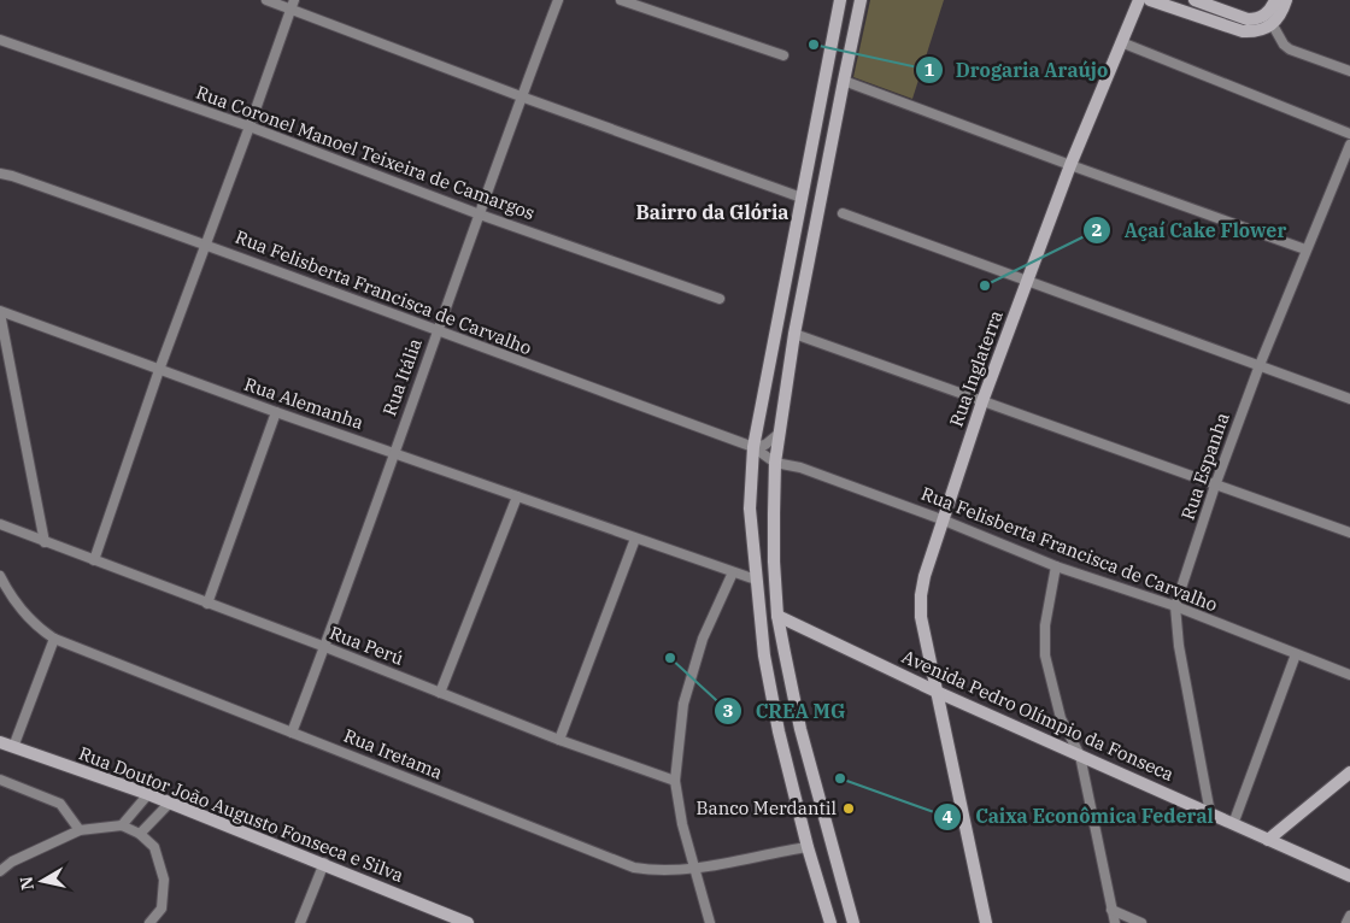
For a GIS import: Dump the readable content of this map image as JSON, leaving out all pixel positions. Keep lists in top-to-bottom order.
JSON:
{
  "streets": {
    "street": [
      "Rua Coronel Manoel Teixeira de Camargos",
      "Rua Felisberta Francisca de Carvalho",
      "Rua Inglaterra",
      "Rua Itália",
      "Rua Alemanha",
      "Rua Espanha",
      "Rua Perú",
      "Avenida Pedro Olímpio da Fonseca",
      "Rua Iretama",
      "Rua Doutor João Augusto Fonseca e Silva"
    ]
  },
  "crossings": [
    ["Rua Coronel Manoel Teixeira de Camargos", "Rua Itália"],
    ["Rua Felisberta Francisca de Carvalho", "Rua Inglaterra"],
    ["Rua Felisberta Francisca de Carvalho", "Rua Itália"],
    ["Rua Felisberta Francisca de Carvalho", "Rua Espanha"],
    ["Rua Inglaterra", "Avenida Pedro Olímpio da Fonseca"],
    ["Rua Itália", "Rua Alemanha"],
    ["Rua Itália", "Rua Perú"],
    ["Rua Itália", "Rua Iretama"],
    ["Rua Espanha", "Avenida Pedro Olímpio da Fonseca"]
  ],
  "districts": ["Bairro da Glória"],
  "places": [
    "Drogaria Araújo",
    "Açaí Cake Flower",
    "CREA MG",
    "Caixa Econômica Federal",
    "Banco Merdantil"
  ],
  "north": "left"
}
